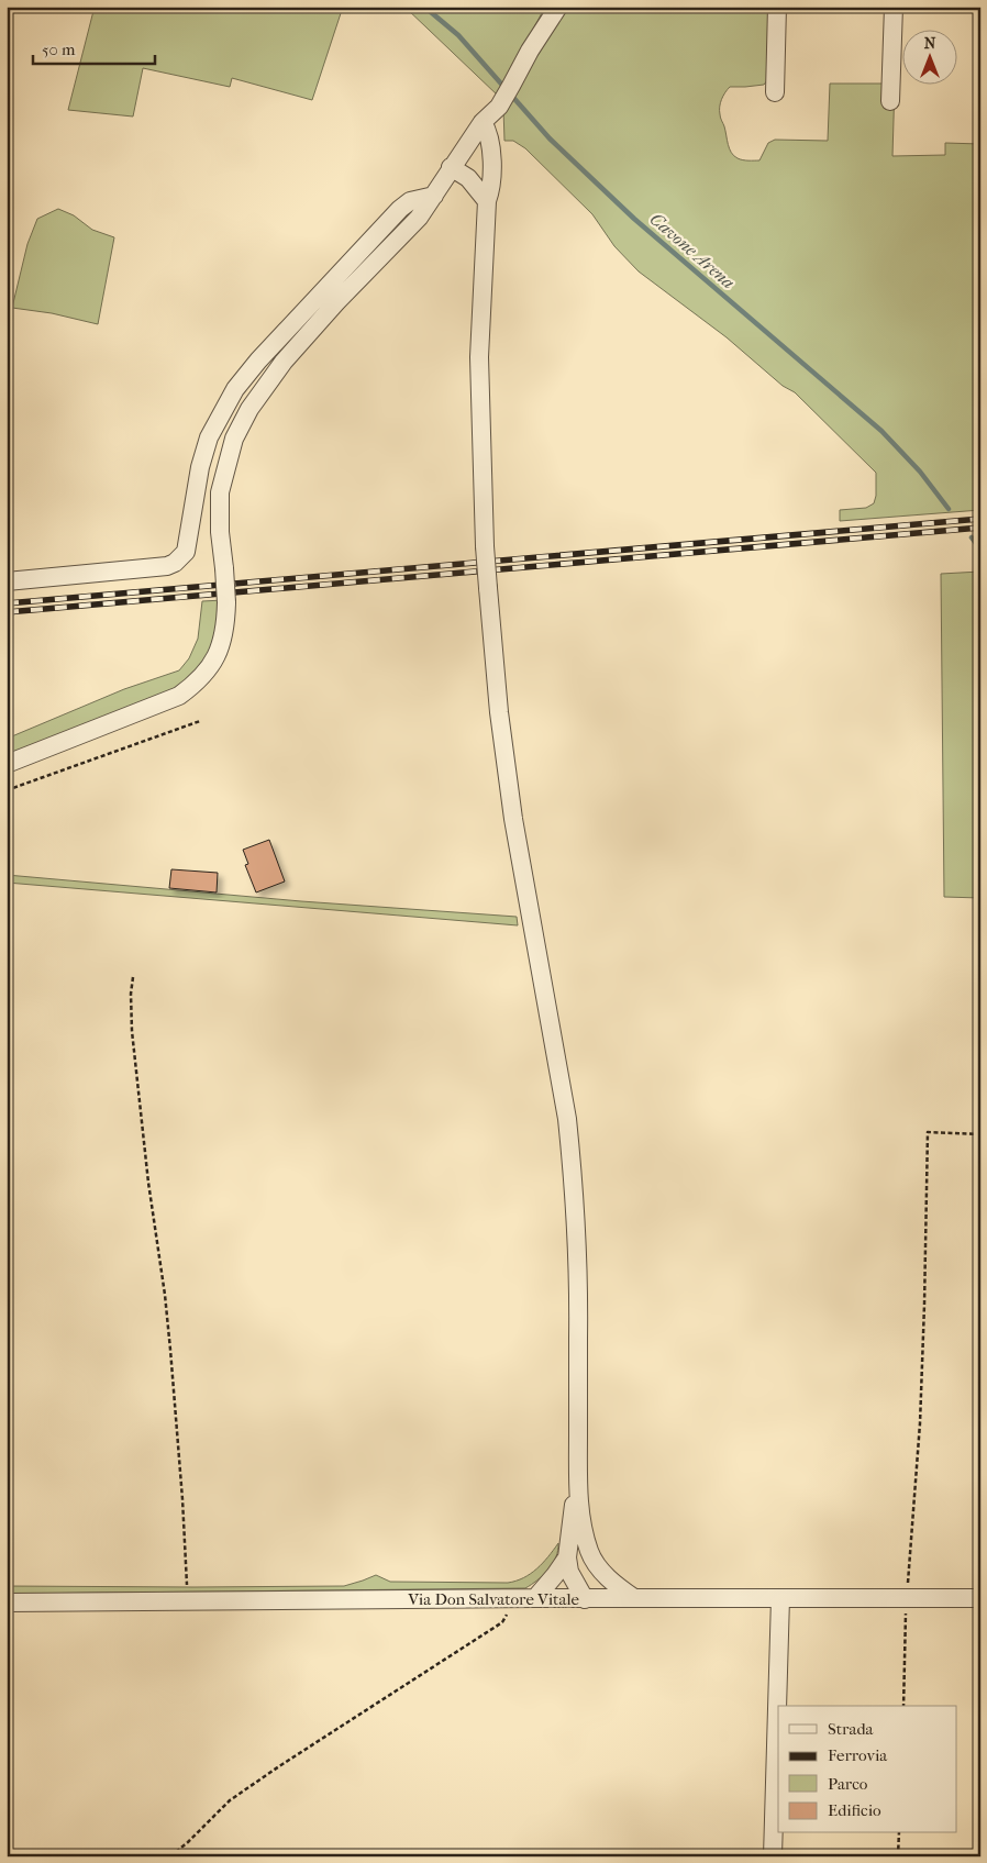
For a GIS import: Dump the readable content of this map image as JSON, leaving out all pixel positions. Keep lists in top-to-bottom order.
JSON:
{
  "streets": {
    "street": ["Via Don Salvatore Vitale"]
  },
  "water": ["Cavone Arena"],
  "legend": [
    "Strada",
    "Ferrovia",
    "Parco",
    "Edificio"
  ],
  "scale_bar": "50 m",
  "north": "top"
}
